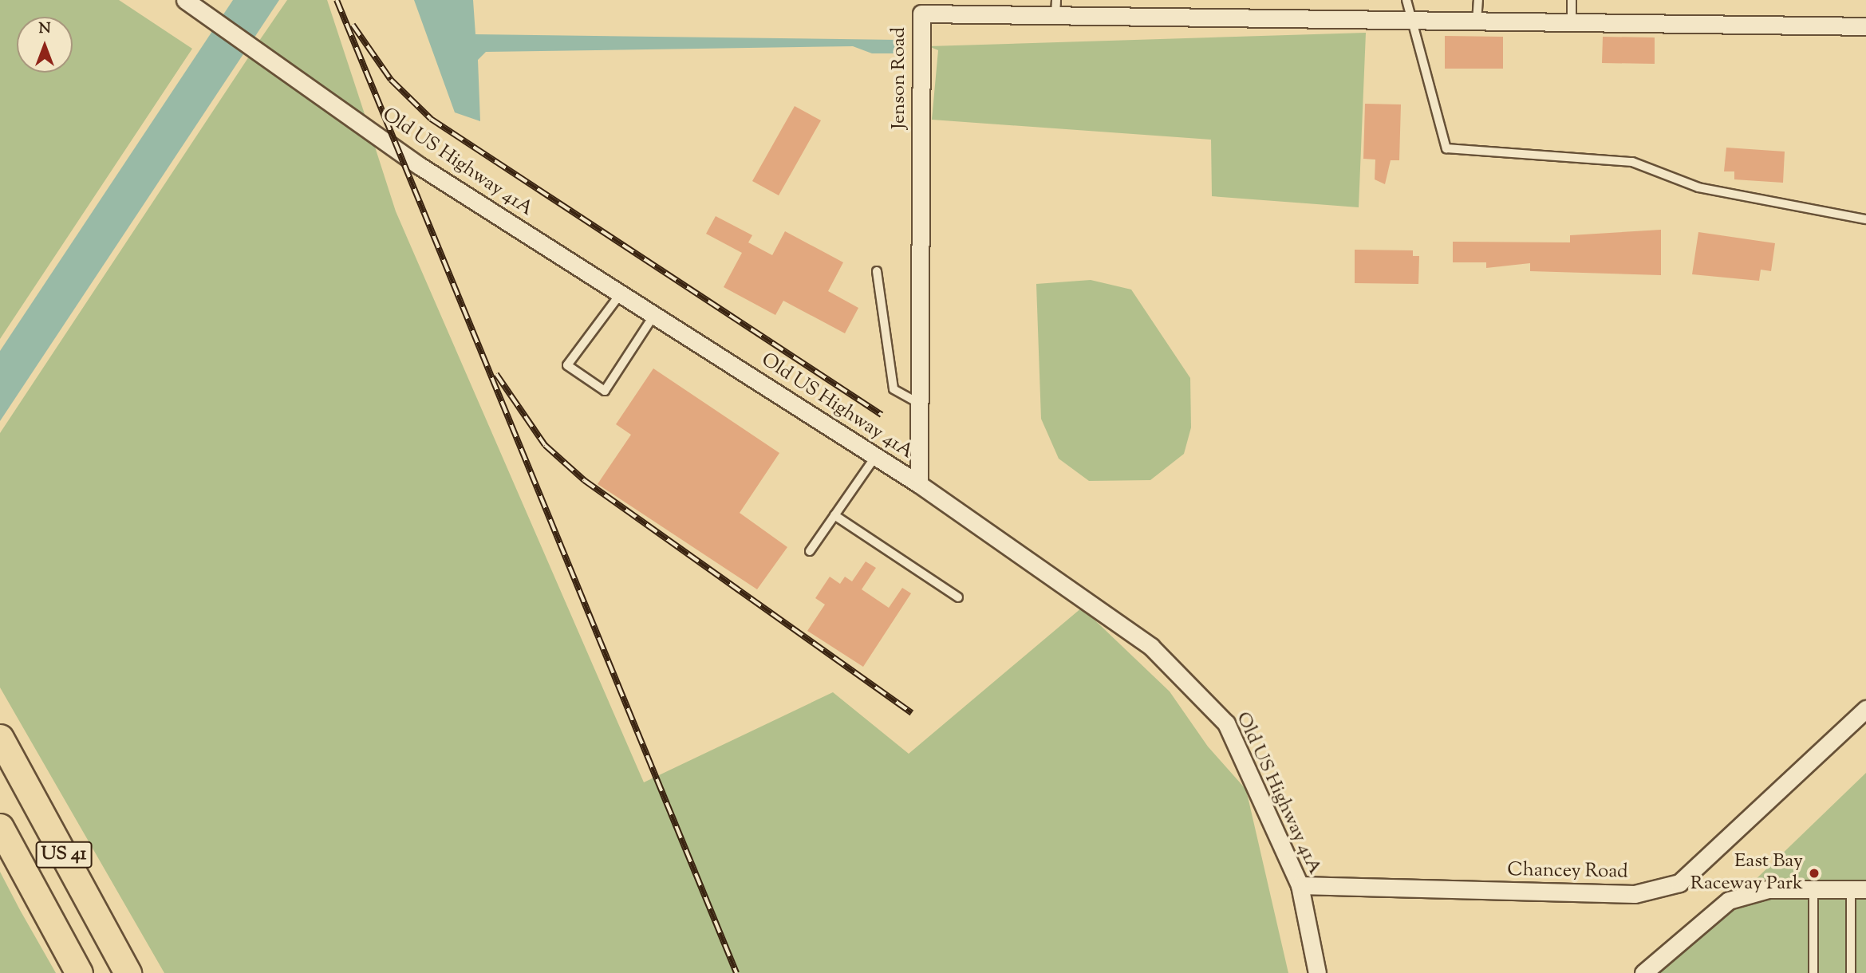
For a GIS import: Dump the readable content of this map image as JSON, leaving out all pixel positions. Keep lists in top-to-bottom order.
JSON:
{
  "streets": {
    "main road": ["US 41"],
    "street": ["Jenson Road", "Old US Highway 41A", "Chancey Road"]
  },
  "crossings": [
    ["Jenson Road", "Old US Highway 41A"],
    ["Old US Highway 41A", "Chancey Road"]
  ],
  "places": ["East Bay Raceway Park"],
  "north": "top"
}
